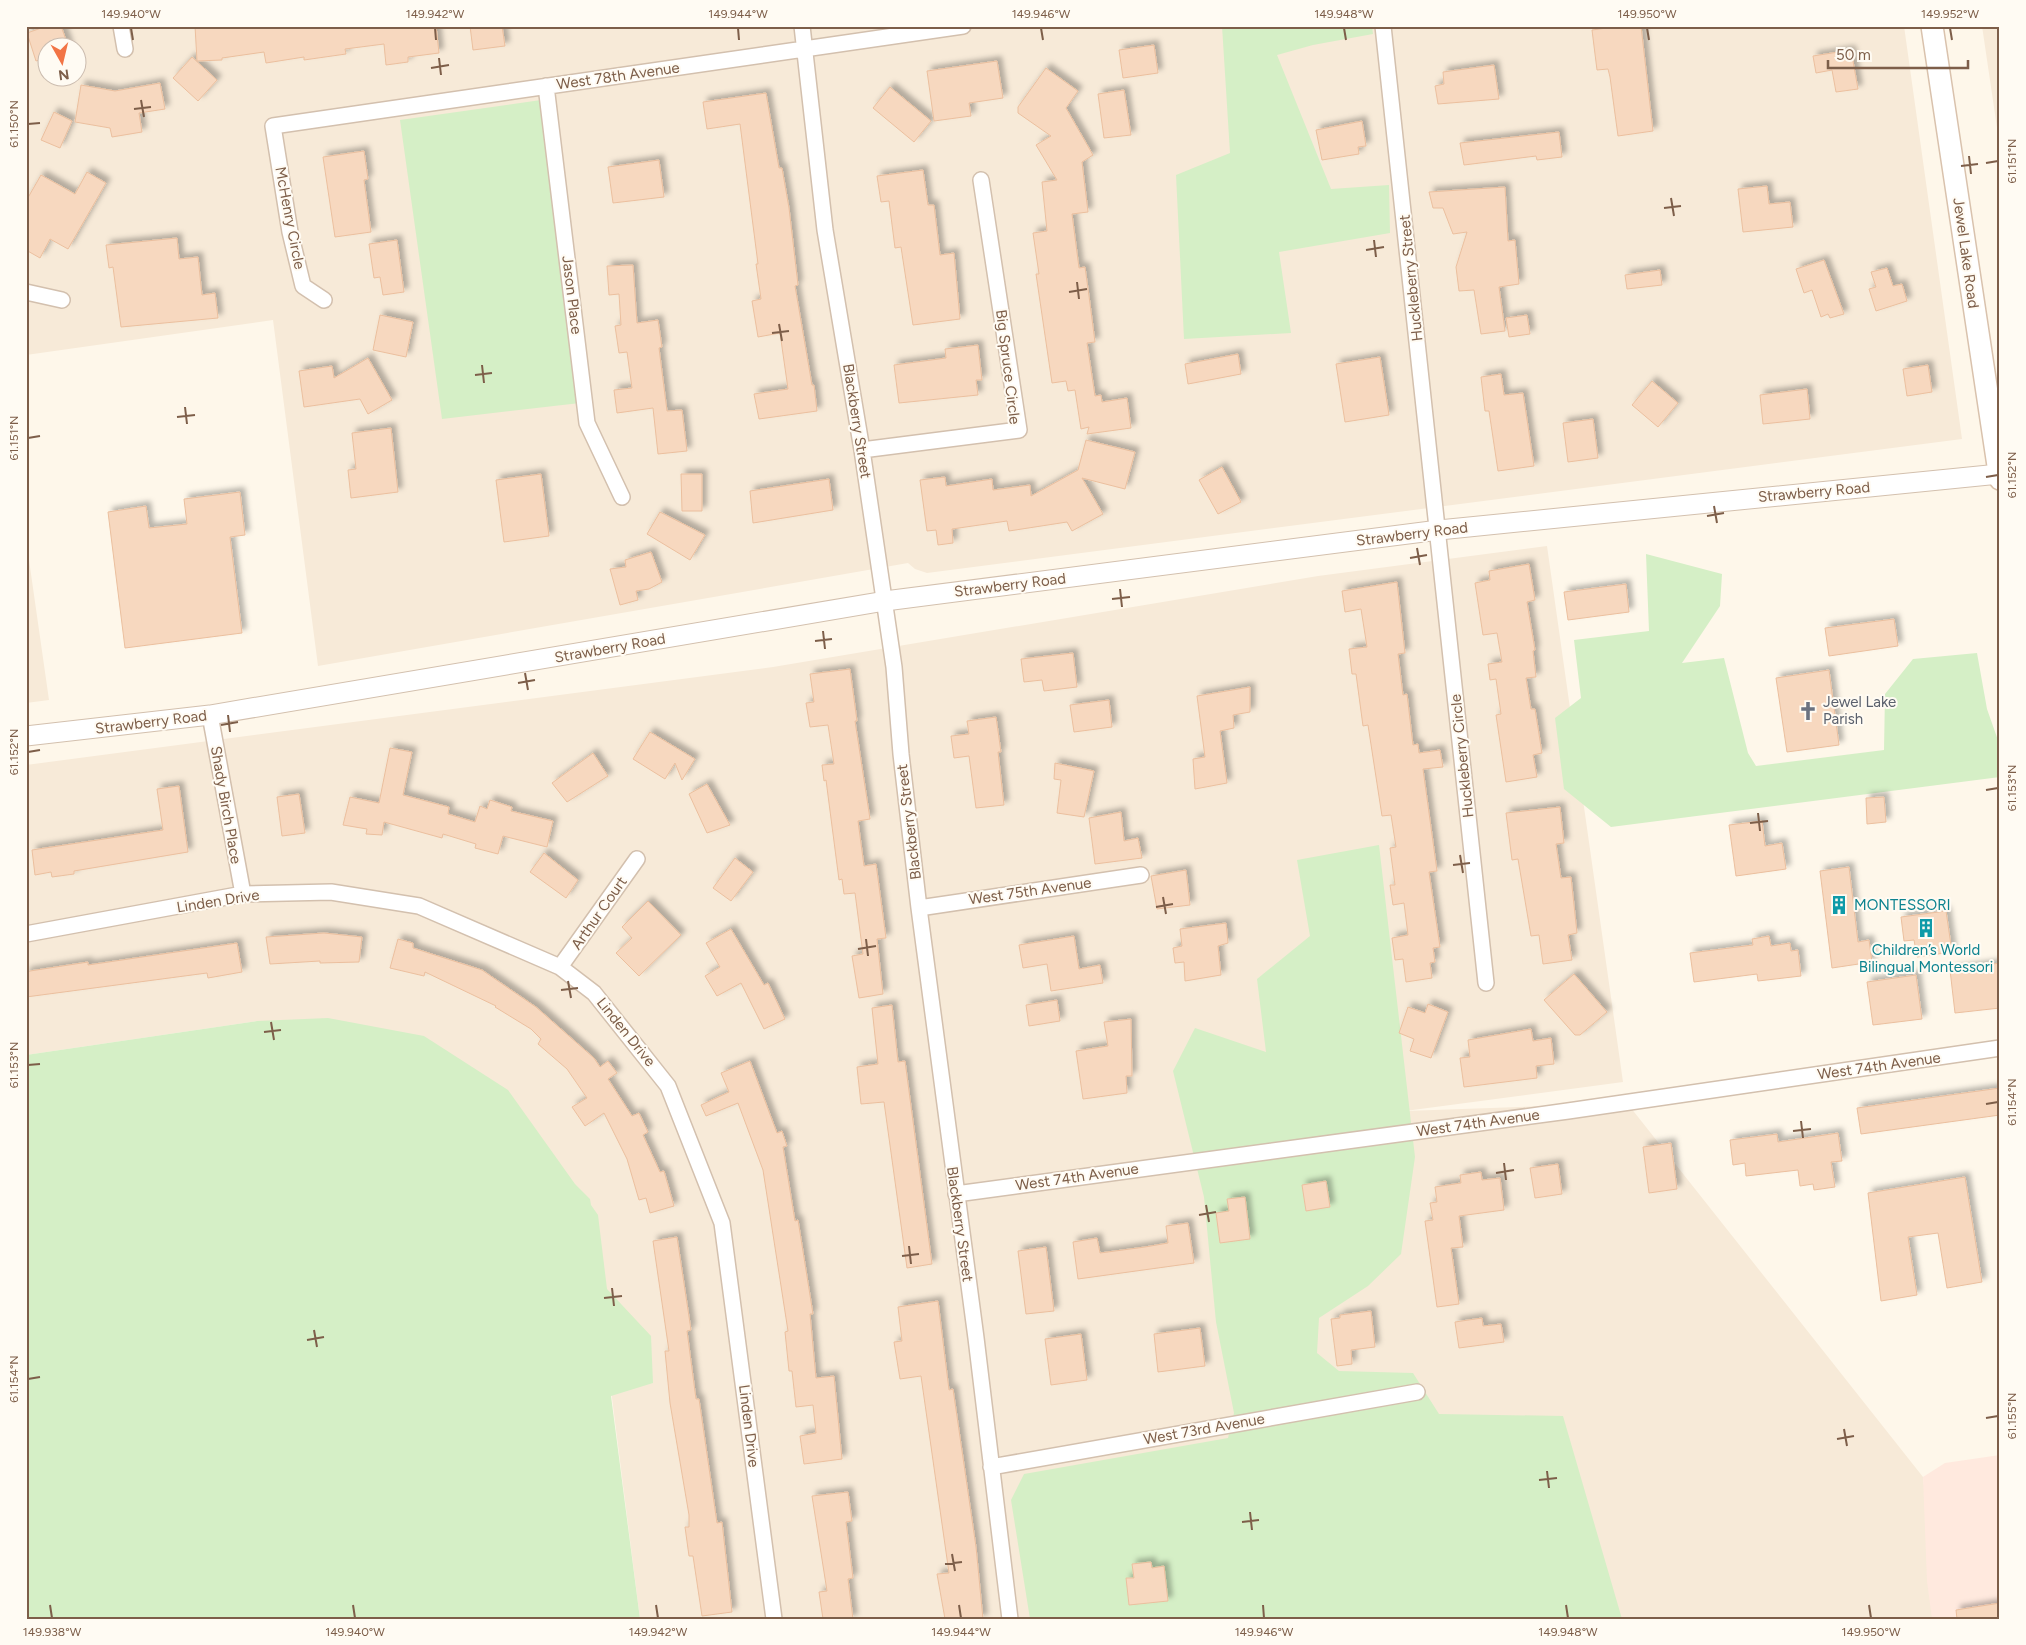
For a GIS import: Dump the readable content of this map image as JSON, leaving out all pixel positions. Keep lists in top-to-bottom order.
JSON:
{
  "streets": {
    "main road": ["Jewel Lake Road"],
    "street": [
      "West 78th Avenue",
      "McHenry Circle",
      "Huckleberry Street",
      "Jason Place",
      "Big Spruce Circle",
      "Blackberry Street",
      "Strawberry Road",
      "Huckleberry Circle",
      "Shady Birch Place",
      "West 75th Avenue",
      "Linden Drive",
      "Arthur Court",
      "West 74th Avenue",
      "West 73rd Avenue"
    ]
  },
  "crossings": [
    ["West 78th Avenue", "McHenry Circle"],
    ["West 78th Avenue", "Jason Place"],
    ["West 78th Avenue", "Blackberry Street"],
    ["Jewel Lake Road", "Strawberry Road"],
    ["Huckleberry Street", "Strawberry Road"],
    ["Huckleberry Street", "Huckleberry Circle"],
    ["Big Spruce Circle", "Blackberry Street"],
    ["Blackberry Street", "Strawberry Road"],
    ["Blackberry Street", "West 75th Avenue"],
    ["Blackberry Street", "West 74th Avenue"],
    ["Blackberry Street", "West 73rd Avenue"],
    ["Strawberry Road", "Huckleberry Circle"],
    ["Strawberry Road", "Shady Birch Place"],
    ["Shady Birch Place", "Linden Drive"],
    ["Linden Drive", "Arthur Court"]
  ],
  "places": {
    "church": ["Jewel Lake Parish"],
    "building": ["MONTESSORI", "Children’s World Bilingual Montessori"]
  },
  "scale_bar": "50 m",
  "north": "bottom",
  "coordinates": [
    "149.940°W",
    "149.942°W",
    "149.944°W",
    "149.946°W",
    "149.948°W",
    "149.950°W",
    "149.952°W",
    "61.150°N",
    "61.151°N",
    "61.152°N",
    "61.153°N",
    "61.154°N",
    "61.155°N",
    "149.938°W"
  ]
}
